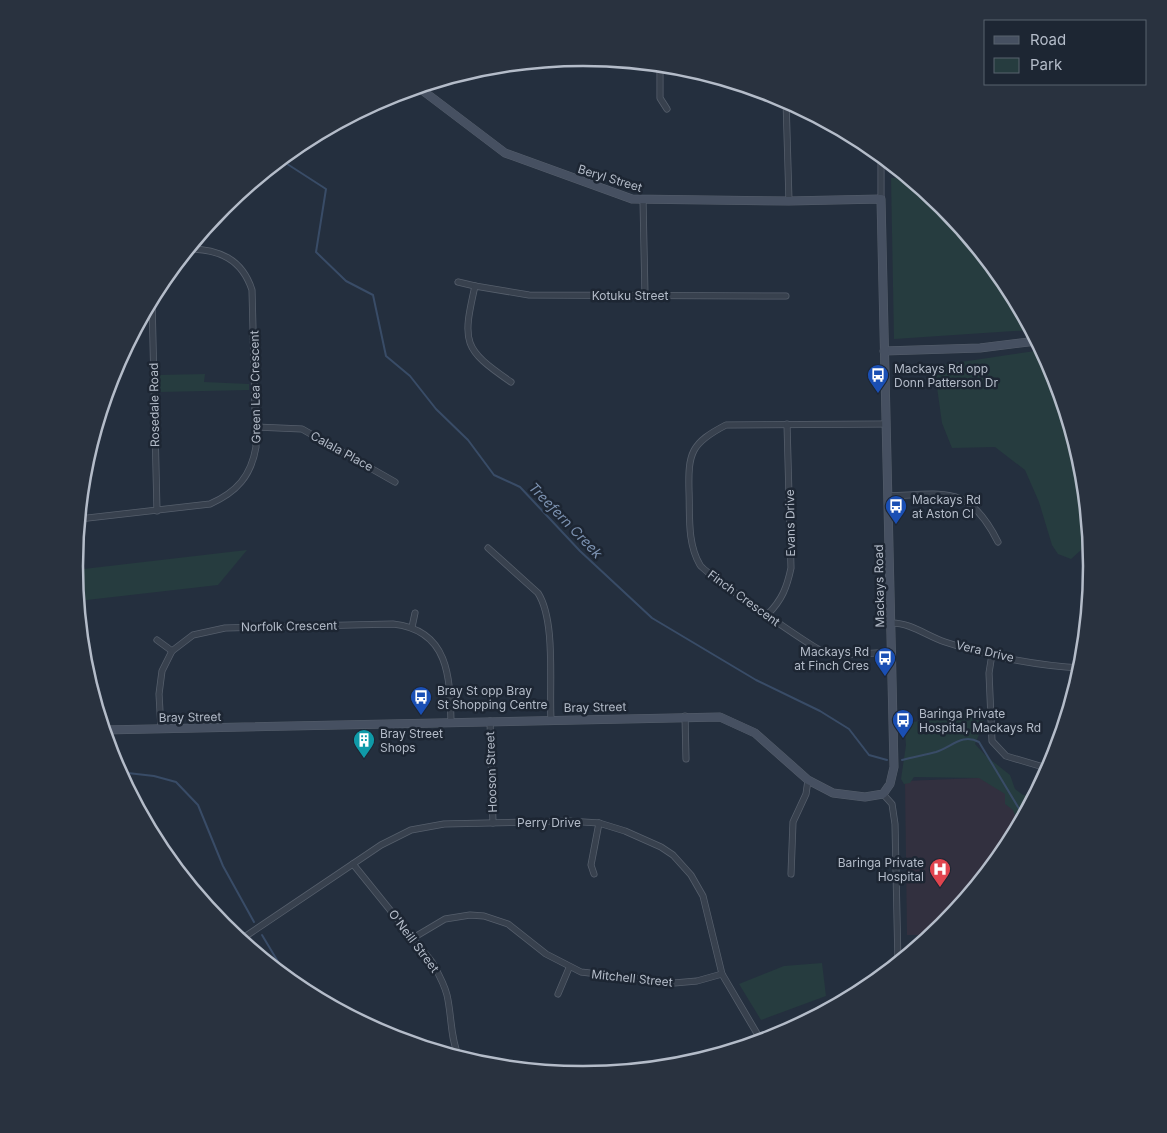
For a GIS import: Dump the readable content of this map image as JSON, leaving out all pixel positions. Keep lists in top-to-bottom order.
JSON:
{
  "streets": {
    "street": [
      "Beryl Street",
      "Kotuku Street",
      "Green Lea Crescent",
      "Rosedale Road",
      "Calala Place",
      "Evans Drive",
      "Mackays Road",
      "Finch Crescent",
      "Norfolk Crescent",
      "Vera Drive",
      "Bray Street",
      "Hooson Street",
      "Perry Drive",
      "O'Neill Street",
      "Mitchell Street"
    ]
  },
  "crossings": [
    ["Beryl Street", "Mackays Road"],
    ["Green Lea Crescent", "Rosedale Road"],
    ["Green Lea Crescent", "Calala Place"],
    ["Evans Drive", "Finch Crescent"],
    ["Mackays Road", "Finch Crescent"],
    ["Mackays Road", "Vera Drive"],
    ["Mackays Road", "Bray Street"],
    ["Norfolk Crescent", "Bray Street"],
    ["Bray Street", "Hooson Street"],
    ["Hooson Street", "Perry Drive"],
    ["Perry Drive", "O'Neill Street"],
    ["Perry Drive", "Mitchell Street"],
    ["O'Neill Street", "Mitchell Street"]
  ],
  "water": ["Treefern Creek"],
  "places": {
    "bus stop": [
      "Mackays Rd opp Donn Patterson Dr",
      "Mackays Rd at Aston Cl",
      "Mackays Rd at Finch Cres",
      "Bray St opp Bray St Shopping Centre",
      "Baringa Private Hospital, Mackays Rd"
    ],
    "building": ["Bray Street Shops"],
    "hospital": ["Baringa Private Hospital"]
  },
  "legend": ["Road", "Park"]
}
